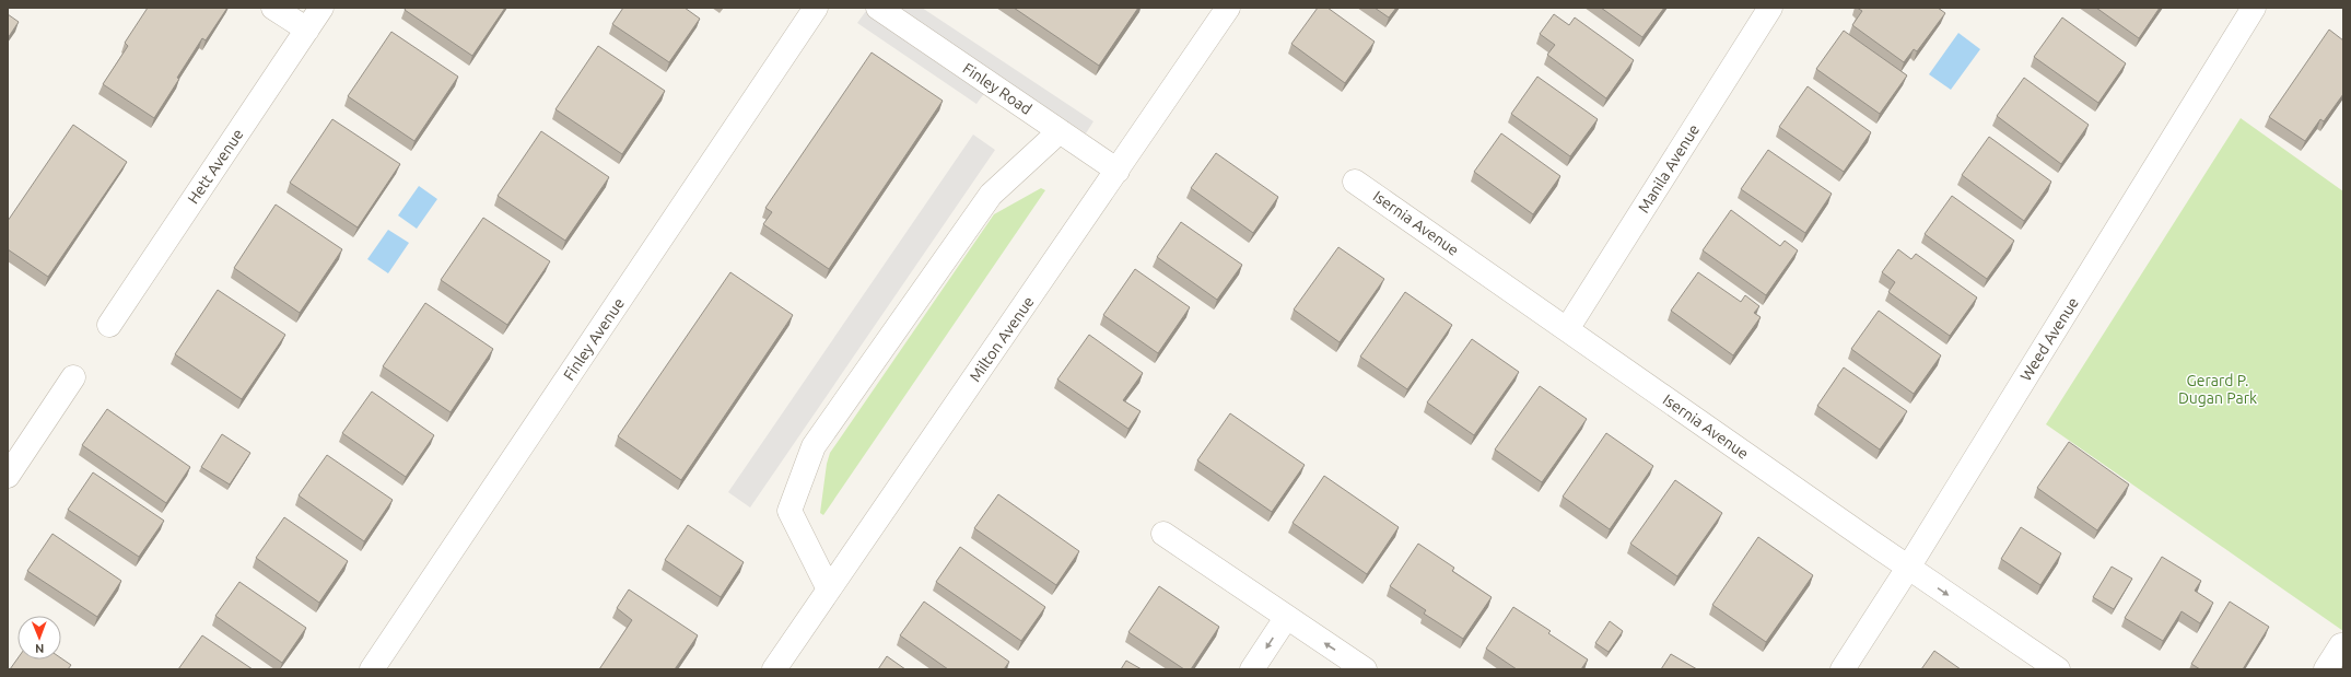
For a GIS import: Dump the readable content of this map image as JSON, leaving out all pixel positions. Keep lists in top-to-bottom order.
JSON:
{
  "streets": {
    "street": [
      "Finley Road",
      "Hett Avenue",
      "Manila Avenue",
      "Isernia Avenue",
      "Finley Avenue",
      "Milton Avenue",
      "Weed Avenue"
    ]
  },
  "crossings": [
    ["Finley Road", "Milton Avenue"],
    ["Manila Avenue", "Isernia Avenue"],
    ["Isernia Avenue", "Weed Avenue"]
  ],
  "parks": ["Gerard P. Dugan Park"],
  "north": "bottom"
}
